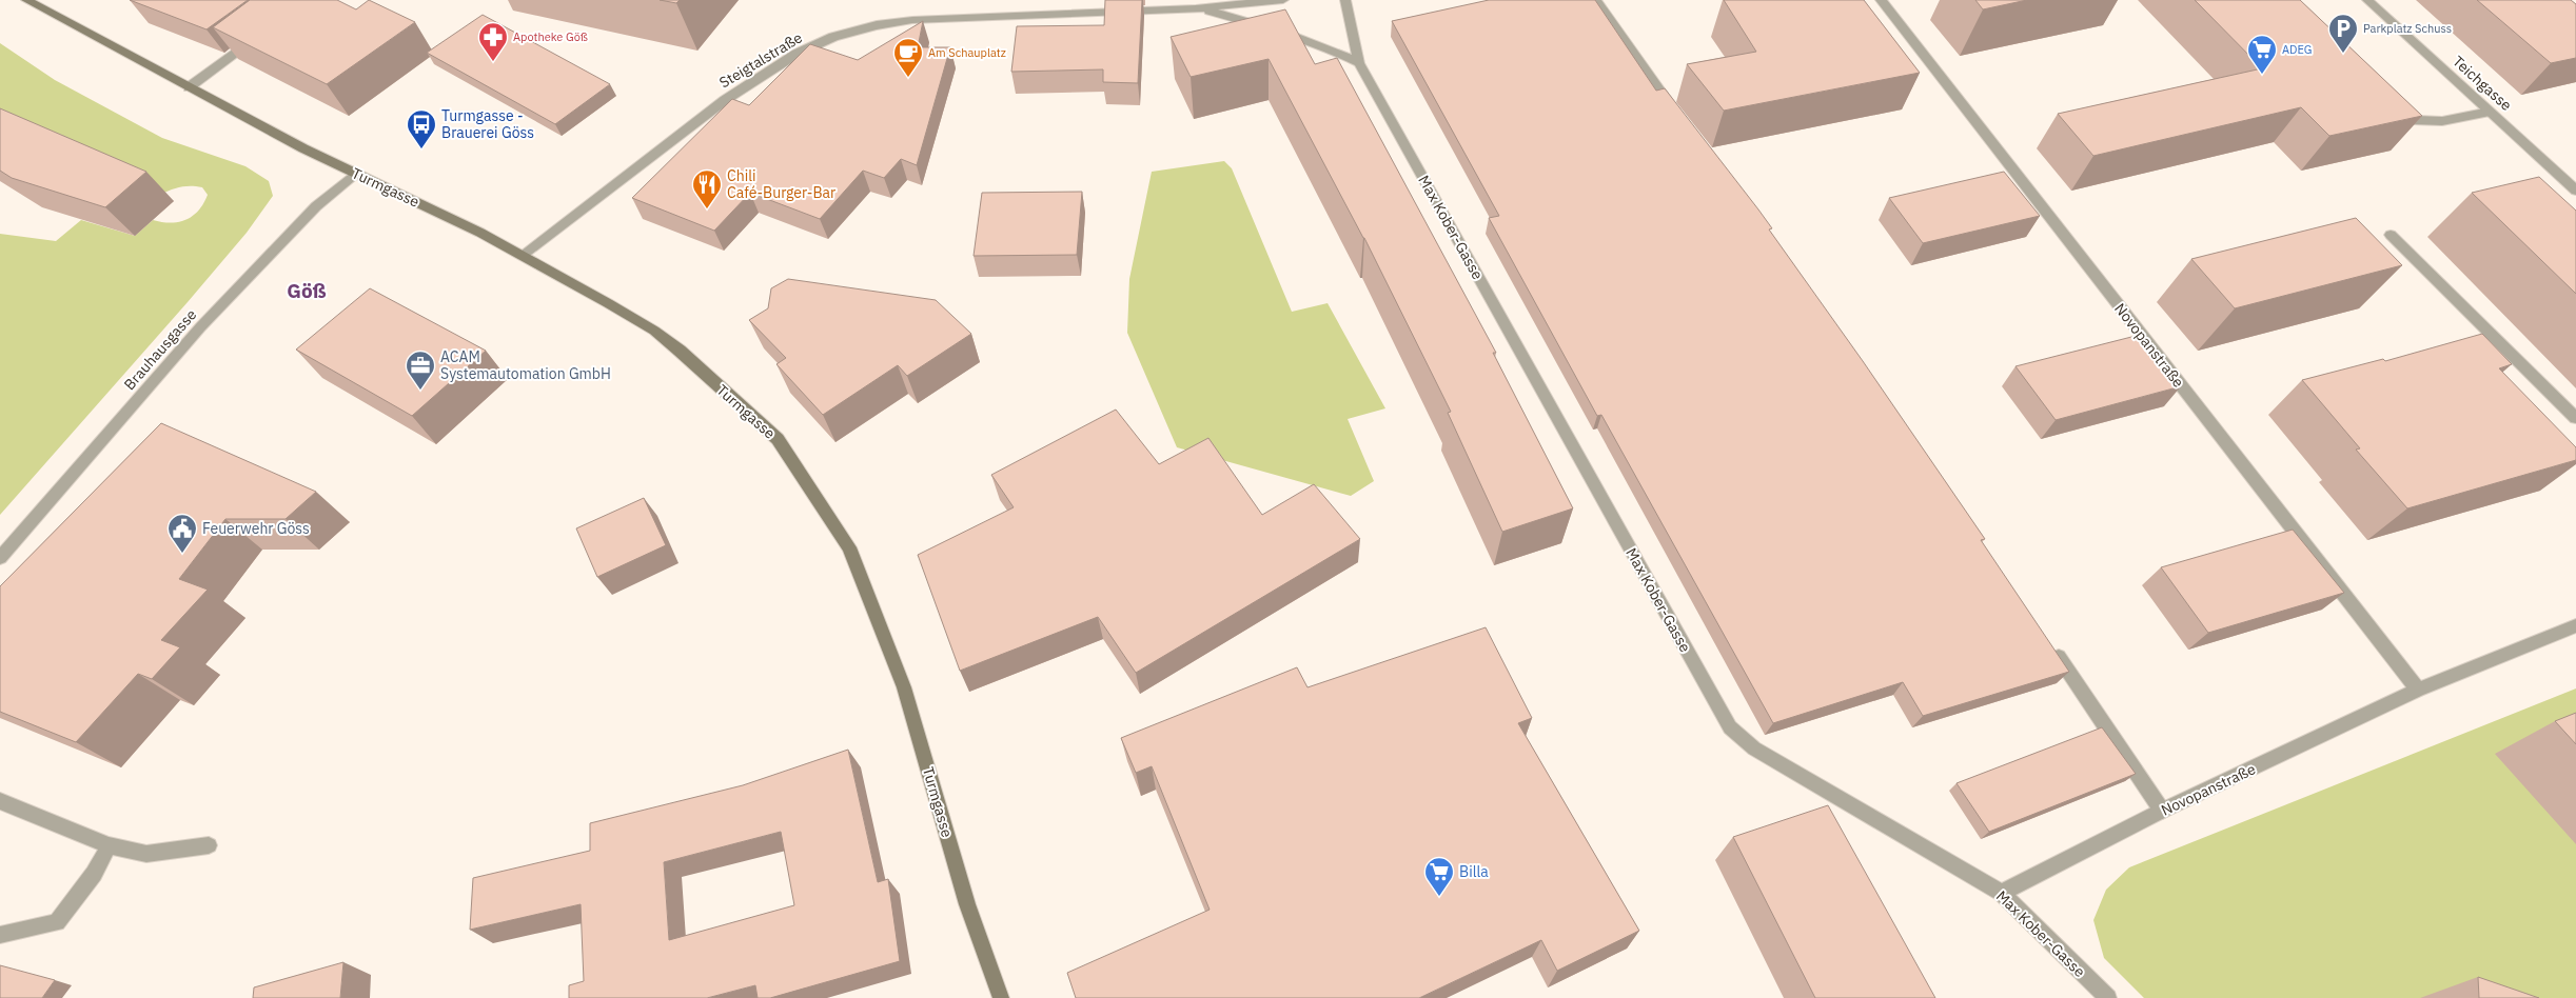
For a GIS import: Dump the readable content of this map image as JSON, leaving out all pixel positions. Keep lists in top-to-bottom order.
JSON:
{
  "streets": {
    "main road": ["Turmgasse"],
    "street": [
      "Steigtalstraße",
      "Teichgasse",
      "Max Kober-Gasse",
      "Novopanstraße",
      "Brauhausgasse"
    ]
  },
  "crossings": [
    ["Steigtalstraße", "Turmgasse"],
    ["Turmgasse", "Brauhausgasse"],
    ["Max Kober-Gasse", "Novopanstraße"]
  ],
  "districts": ["Göß"],
  "places": {
    "parking": ["Parkplatz Schuss"],
    "pharmacy": ["Apotheke Göß"],
    "supermarket": ["ADEG", "Billa"],
    "cafe": ["Am Schauplatz"],
    "bus stop": ["Turmgasse - Brauerei Göss"],
    "restaurant": ["Chili Café-Burger-Bar"],
    "office": ["ACAM Systemautomation GmbH"],
    "public building": ["Feuerwehr Göss"]
  }
}
